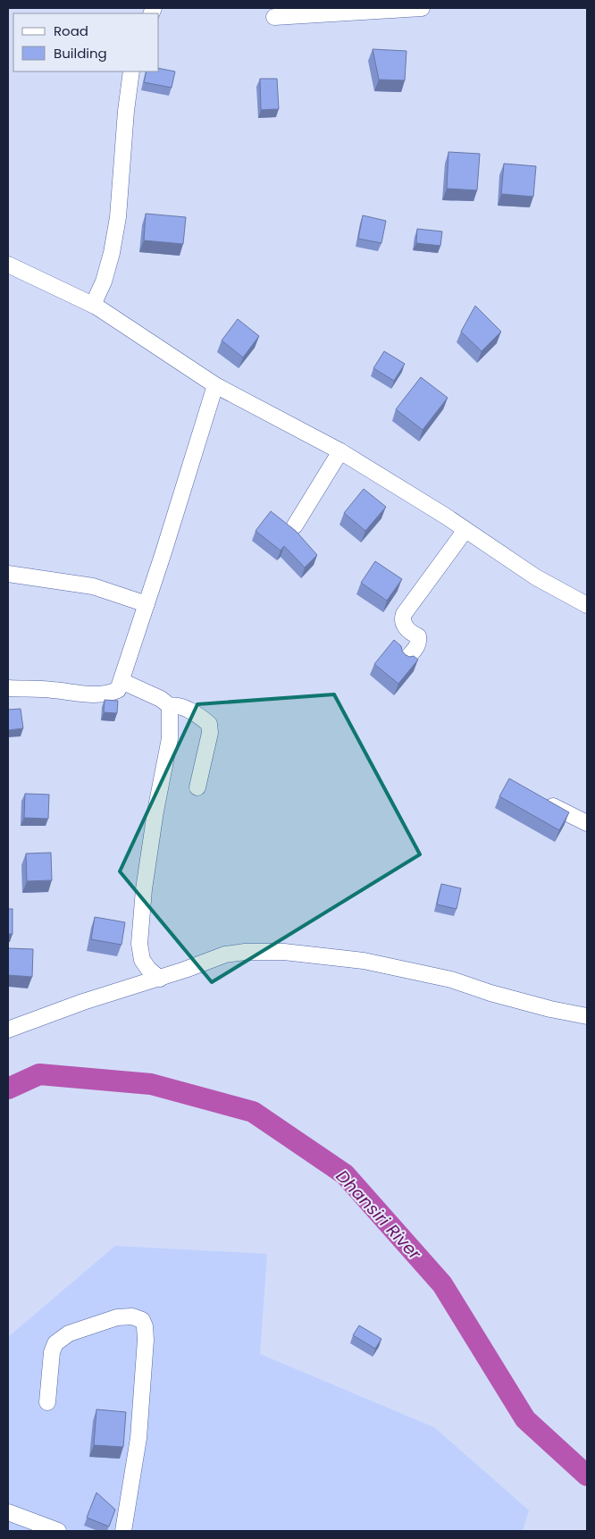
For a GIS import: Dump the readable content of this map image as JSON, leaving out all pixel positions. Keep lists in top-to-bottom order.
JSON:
{
  "water": ["Dhansiri River"],
  "legend": ["Road", "Building"]
}
